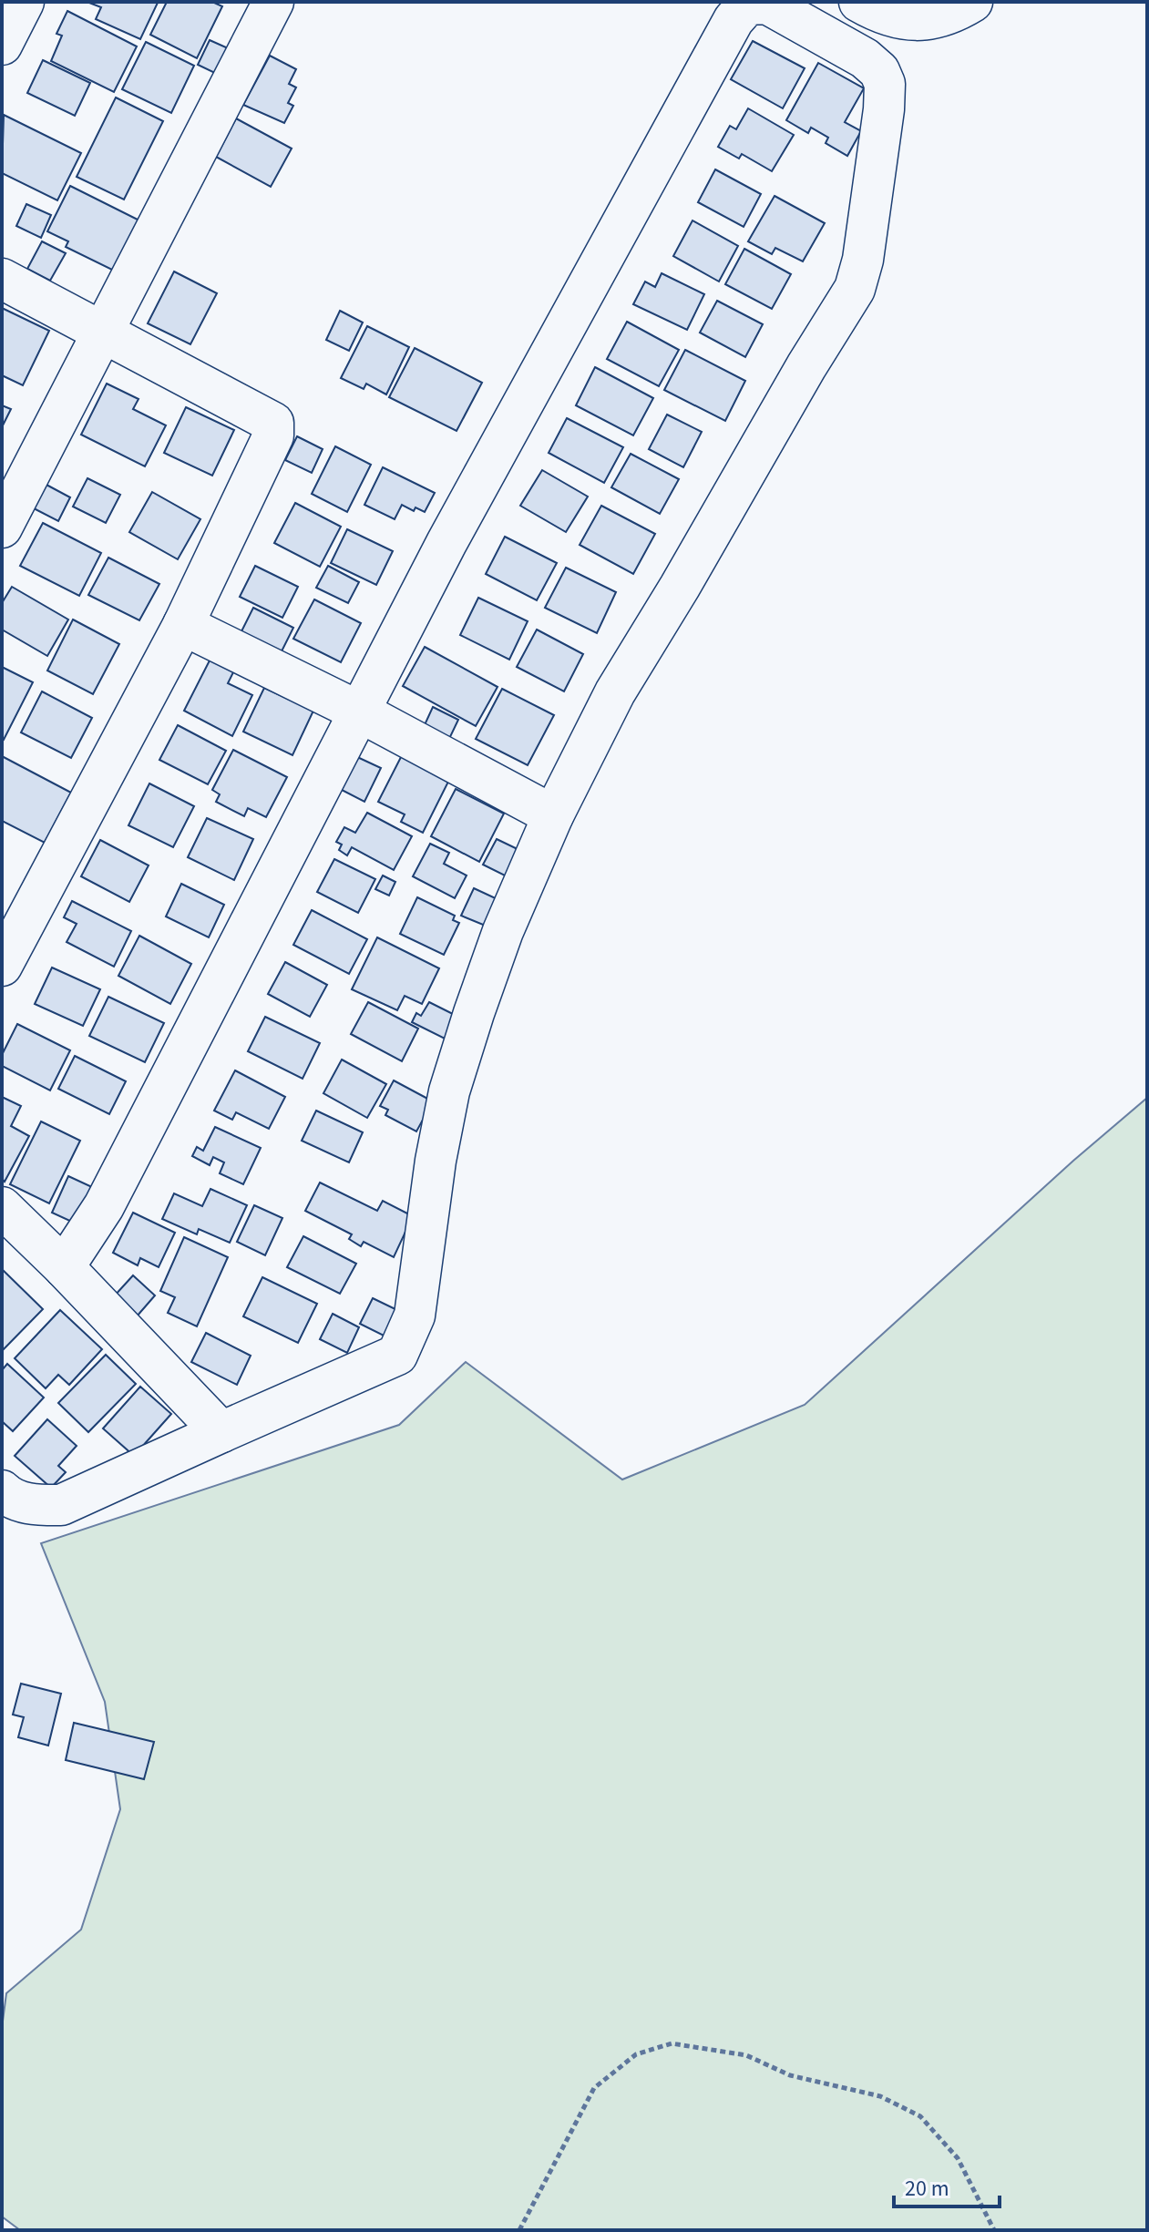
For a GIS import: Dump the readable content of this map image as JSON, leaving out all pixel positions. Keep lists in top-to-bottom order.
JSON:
{
  "scale_bar": "20 m"
}
